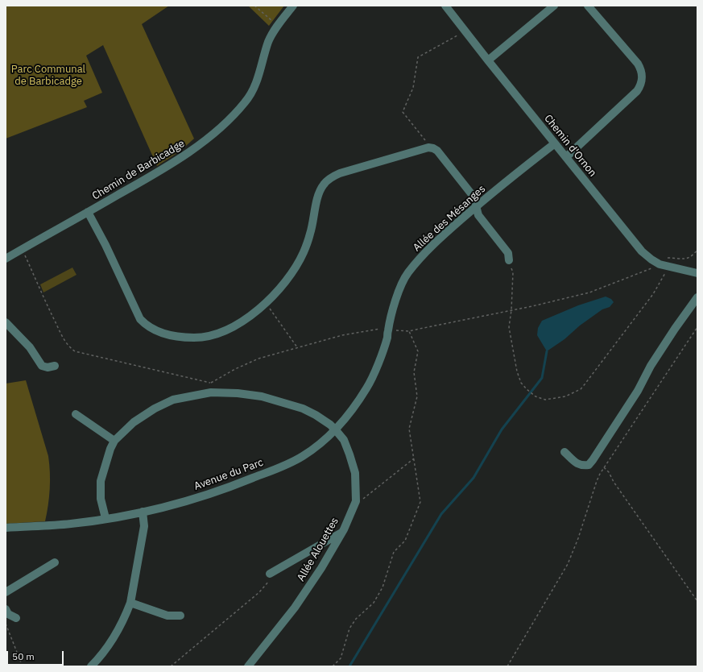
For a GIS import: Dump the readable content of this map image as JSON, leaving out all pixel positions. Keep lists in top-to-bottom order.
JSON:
{
  "streets": {
    "street": [
      "Chemin d'Ornon",
      "Chemin de Barbicadge",
      "Allée des Mésanges",
      "Avenue du Parc",
      "Allée Alouettes"
    ]
  },
  "crossings": [
    ["Chemin d'Ornon", "Allée des Mésanges"],
    ["Allée des Mésanges", "Avenue du Parc"],
    ["Avenue du Parc", "Allée Alouettes"]
  ],
  "parks": ["Parc Communal de Barbicadge"],
  "scale_bar": "50 m"
}
